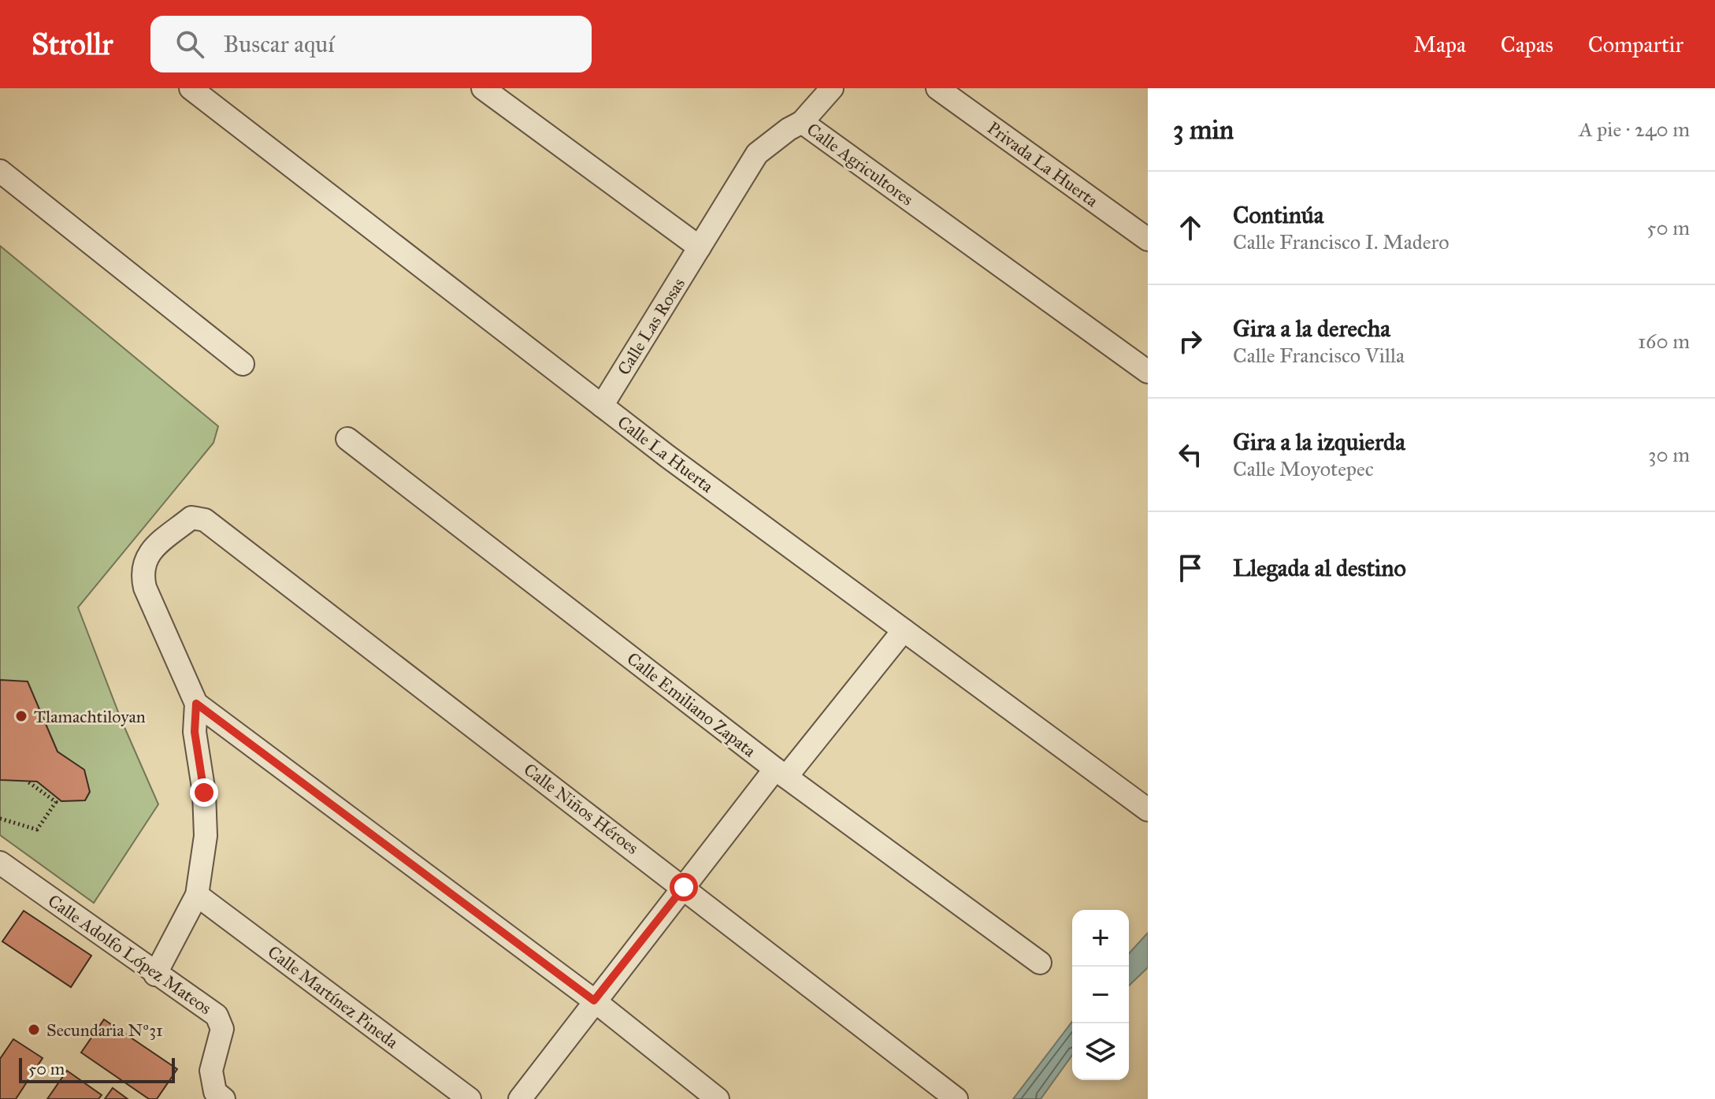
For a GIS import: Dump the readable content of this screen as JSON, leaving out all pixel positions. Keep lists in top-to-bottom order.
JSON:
{
  "streets": {
    "street": [
      "Calle Agricultores",
      "Privada La Huerta",
      "Calle Las Rosas",
      "Calle La Huerta",
      "Calle Emiliano Zapata",
      "Calle Niños Héroes",
      "Calle Adolfo López Mateos",
      "Calle Martínez Pineda"
    ]
  },
  "crossings": [
    ["Calle Agricultores", "Calle Las Rosas"],
    ["Calle Las Rosas", "Calle La Huerta"]
  ],
  "places": ["Tlamachtiloyan", "Secundaria Nº31"],
  "scale_bar": "50 m",
  "page": {
    "header": "Strollr",
    "search": "Buscar aquí",
    "nav": ["Mapa", "Capas", "Compartir"],
    "heading": ["3 min", "A pie · 240 m"],
    "list": [
      ["Continúa", "Calle Francisco I. Madero", "50 m"],
      ["Gira a la derecha", "Calle Francisco Villa", "160 m"],
      ["Gira a la izquierda", "Calle Moyotepec", "30 m"],
      "Llegada al destino"
    ],
    "map_buttons": ["+", "−"],
    "scale": "50 m"
  }
}
